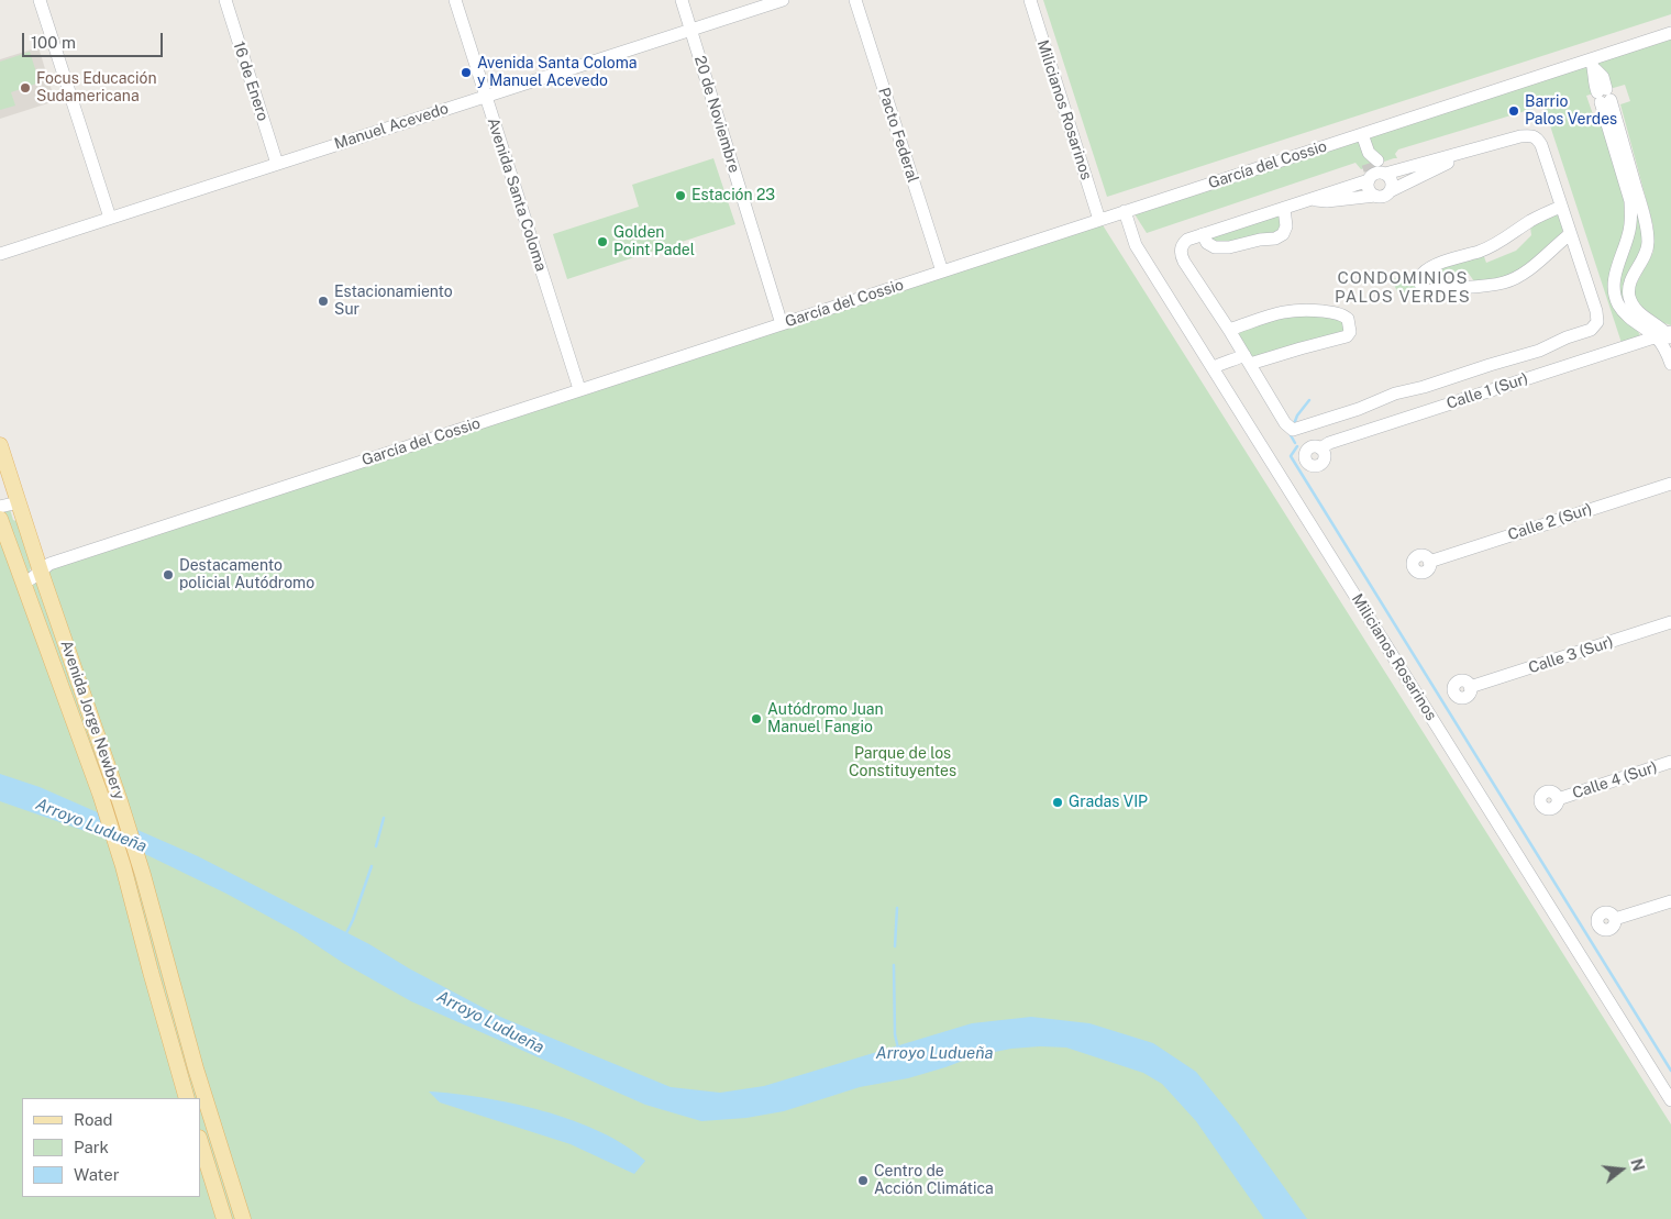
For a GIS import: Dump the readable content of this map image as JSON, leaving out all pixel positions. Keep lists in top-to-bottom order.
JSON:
{
  "streets": {
    "main road": ["Avenida Jorge Newbery"],
    "street": [
      "16 de Enero",
      "Milicianos Rosarinos",
      "20 de Noviembre",
      "Manuel Acevedo",
      "Pacto Federal",
      "García del Cossio",
      "Avenida Santa Coloma",
      "Calle 1 (Sur)",
      "Calle 2 (Sur)",
      "Calle 3 (Sur)",
      "Calle 4 (Sur)"
    ]
  },
  "crossings": [
    ["16 de Enero", "Manuel Acevedo"],
    ["Milicianos Rosarinos", "García del Cossio"],
    ["20 de Noviembre", "Manuel Acevedo"],
    ["20 de Noviembre", "García del Cossio"],
    ["Manuel Acevedo", "Avenida Santa Coloma"],
    ["Pacto Federal", "García del Cossio"],
    ["García del Cossio", "Avenida Santa Coloma"],
    ["García del Cossio", "Avenida Jorge Newbery"]
  ],
  "districts": ["CONDOMINIOS PALOS VERDES"],
  "water": ["Arroyo Ludueña"],
  "parks": ["Parque de los Constituyentes"],
  "places": [
    "Avenida Santa Coloma y Manuel Acevedo",
    "Focus Educación Sudamericana",
    "Barrio Palos Verdes",
    "Estación 23",
    "Golden Point Padel",
    "Estacionamiento Sur",
    "Destacamento policial Autódromo",
    "Autódromo Juan Manuel Fangio",
    "Gradas VIP",
    "Centro de Acción Climática"
  ],
  "legend": ["Road", "Park", "Water"],
  "scale_bar": "100 m",
  "north": "right"
}
